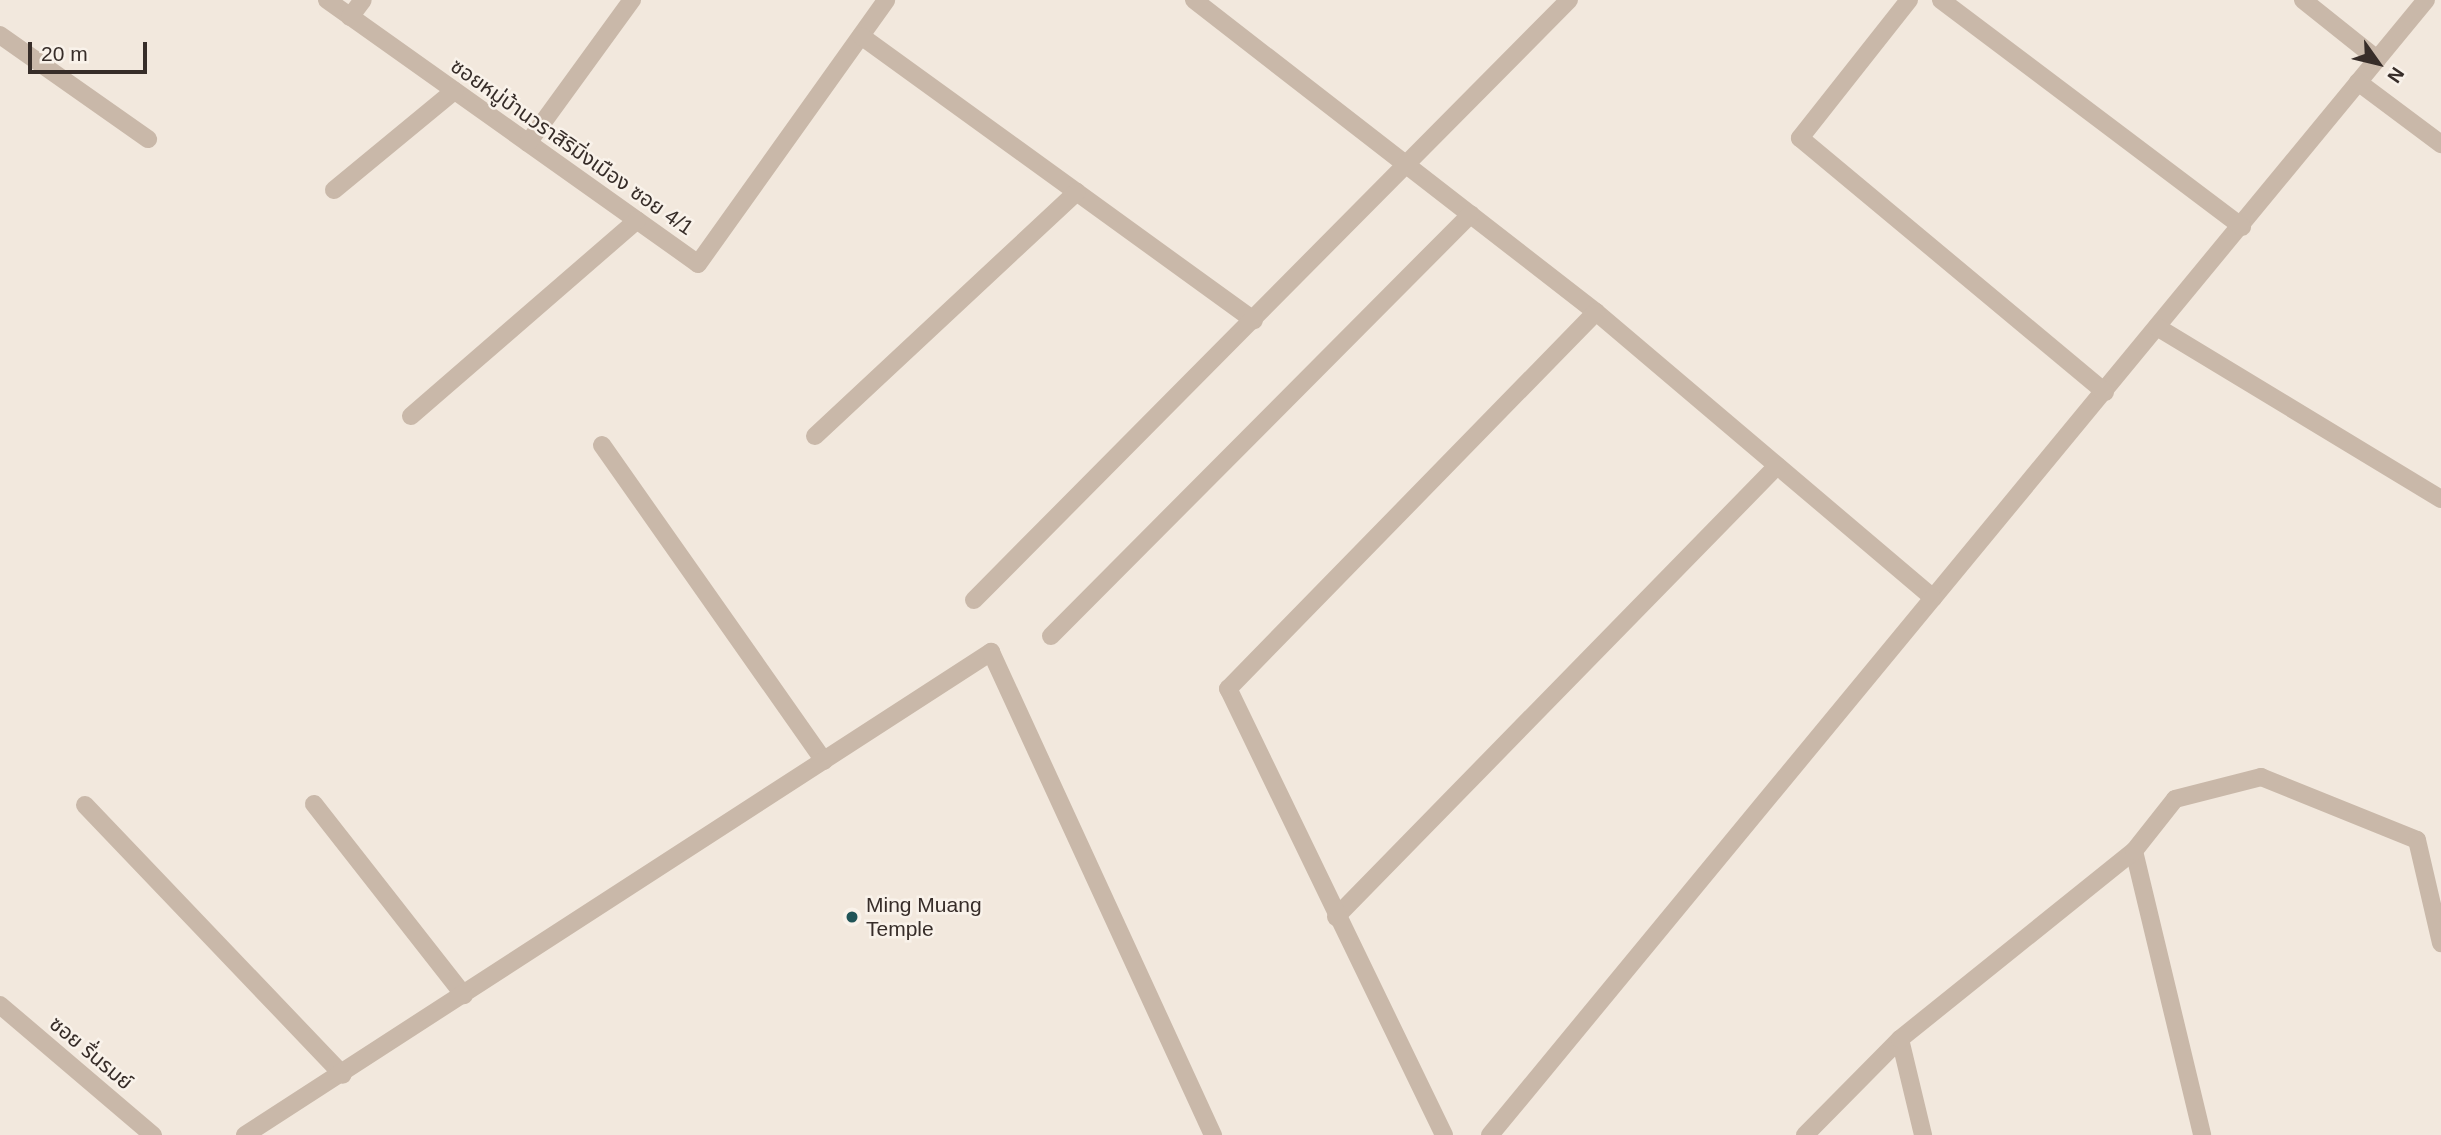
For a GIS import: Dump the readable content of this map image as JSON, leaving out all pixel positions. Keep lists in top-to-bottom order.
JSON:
{
  "streets": {
    "street": ["ซอยหมู่บ้านวราสิริมิ่งเมือง ซอย 4/1", "ซอย รื่นรมย์"]
  },
  "places": ["Ming Muang Temple"],
  "scale_bar": "20 m",
  "north": "bottom right"
}
